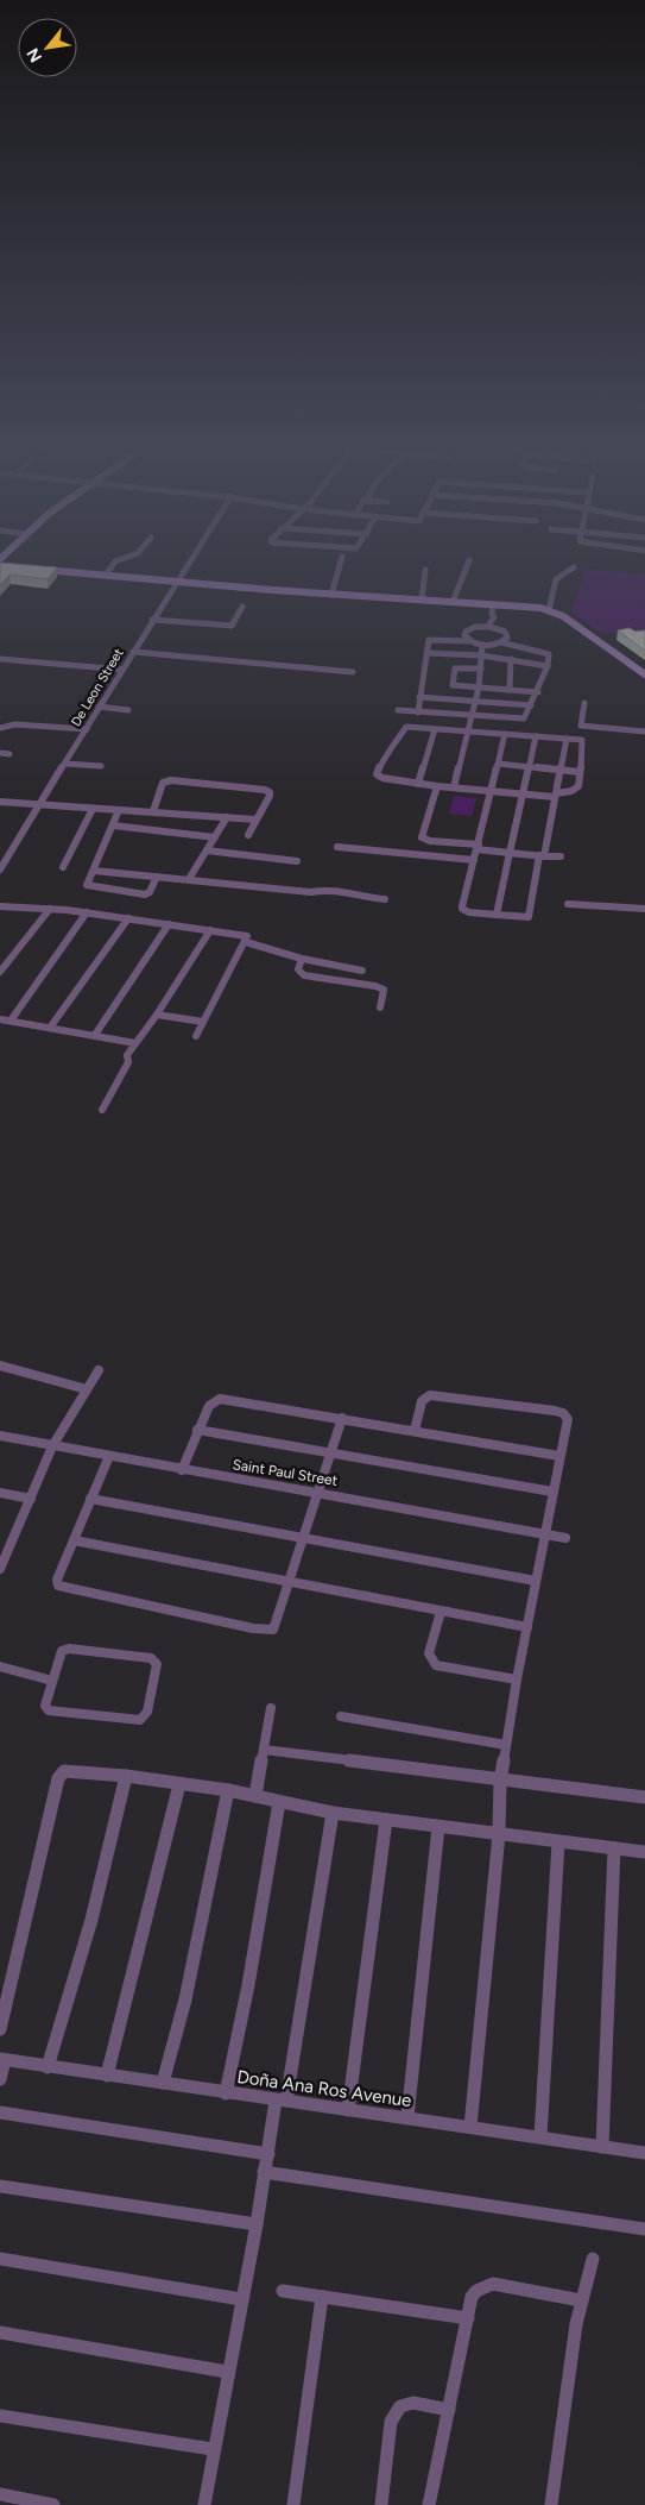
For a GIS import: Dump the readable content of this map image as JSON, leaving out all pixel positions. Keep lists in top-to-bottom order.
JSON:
{
  "streets": {
    "street": ["De Leon Street", "Saint Paul Street", "Doña Ana Ros Avenue"]
  },
  "north": "bottom left"
}
